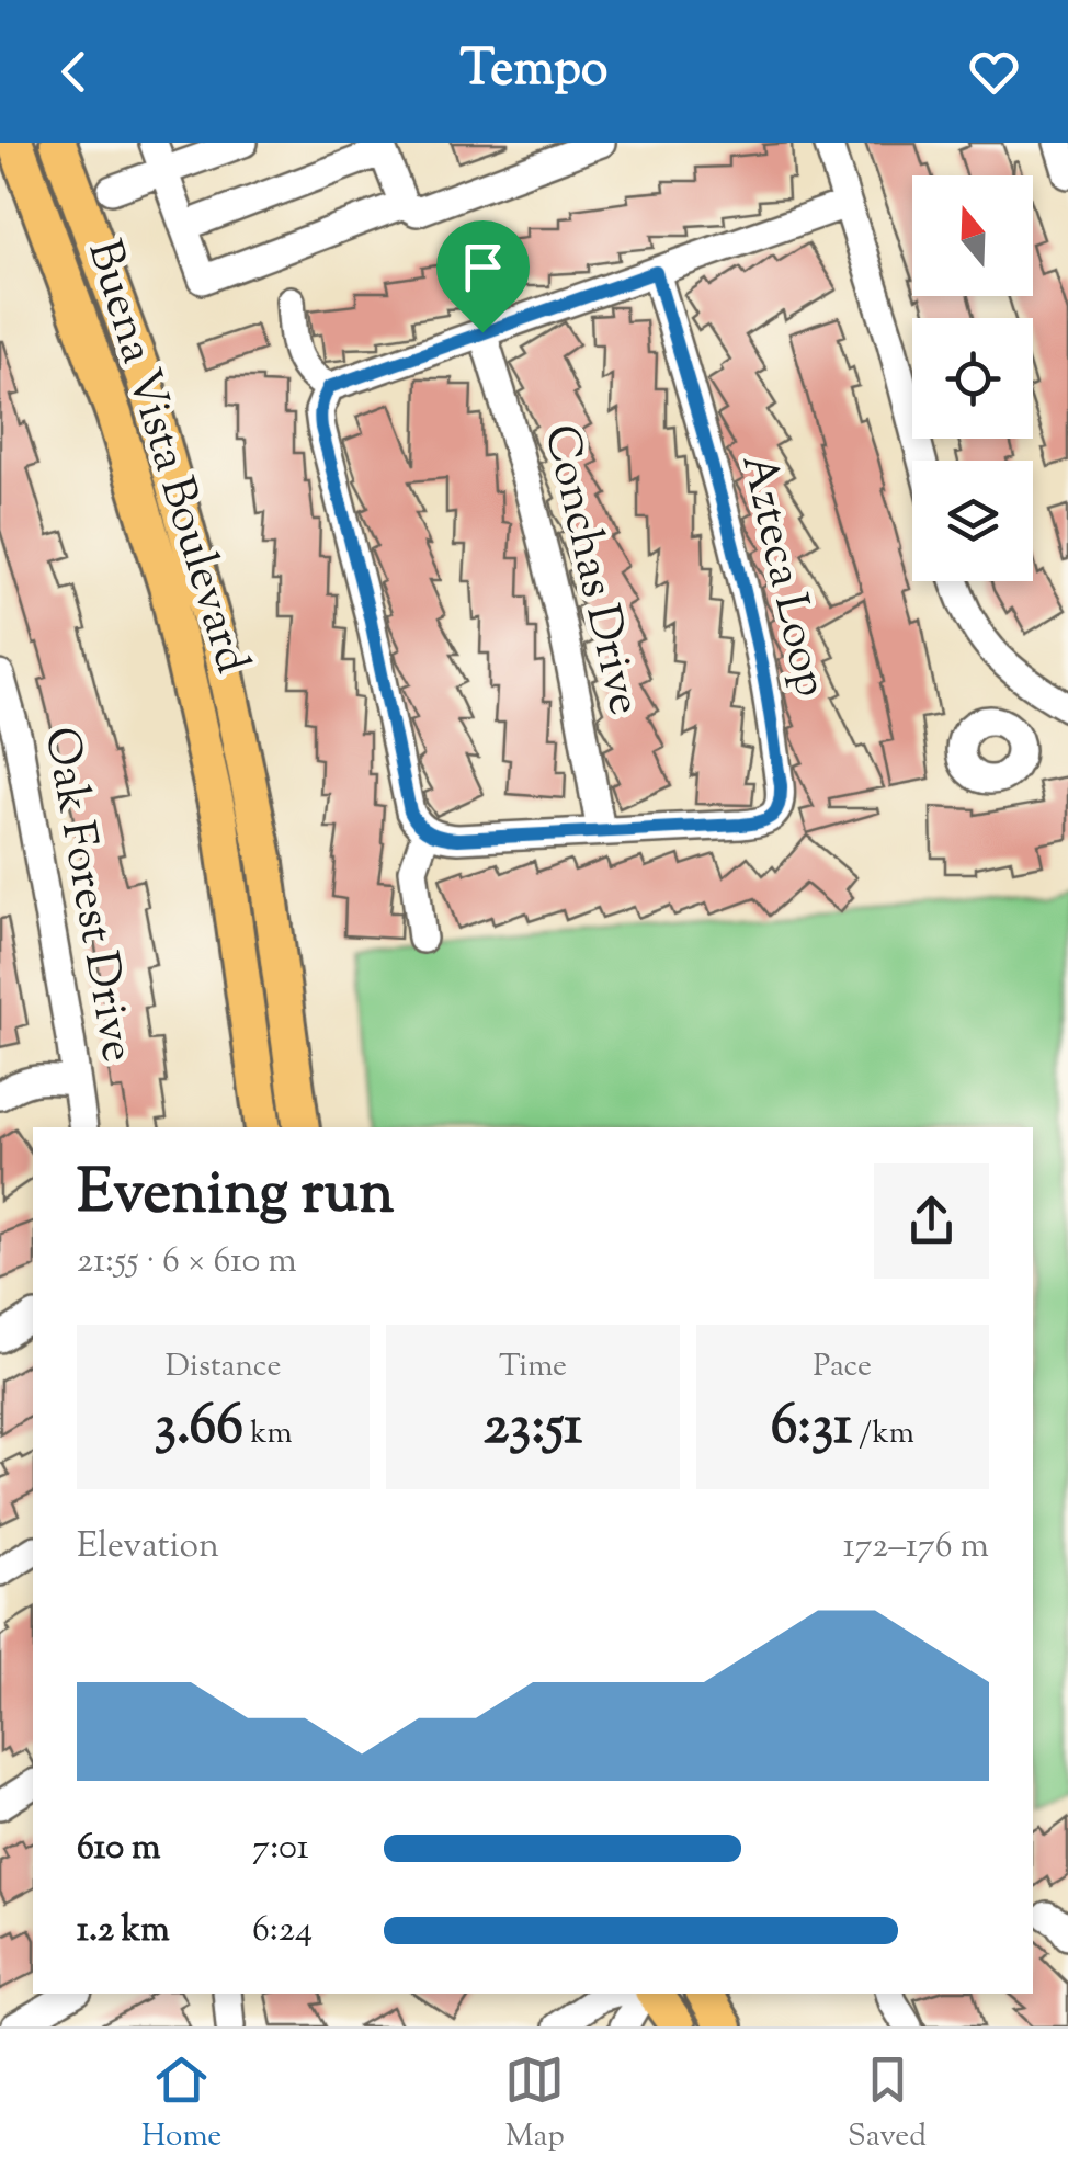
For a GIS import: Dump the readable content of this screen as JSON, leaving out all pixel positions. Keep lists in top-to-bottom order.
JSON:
{
  "streets": {
    "main road": ["Buena Vista Boulevard"],
    "street": ["Conchas Drive", "Azteca Loop", "Oak Forest Drive"]
  },
  "crossings": [
    ["Conchas Drive", "Azteca Loop"]
  ],
  "north": "top",
  "page": {
    "header": "Tempo",
    "heading": ["Evening run", "21:55 · 6 × 610 m"],
    "stats": [
      ["Distance", "3.66 km"],
      ["Time", "23:51"],
      ["Pace", "6:31 /km"]
    ],
    "chart": ["Elevation", "172–176 m"],
    "list": [
      {
        "name": "610 m",
        "note": "7:01"
      },
      {
        "name": "1.2 km",
        "note": "6:24"
      }
    ],
    "tabs": ["Home", "Map", "Saved"]
  }
}
